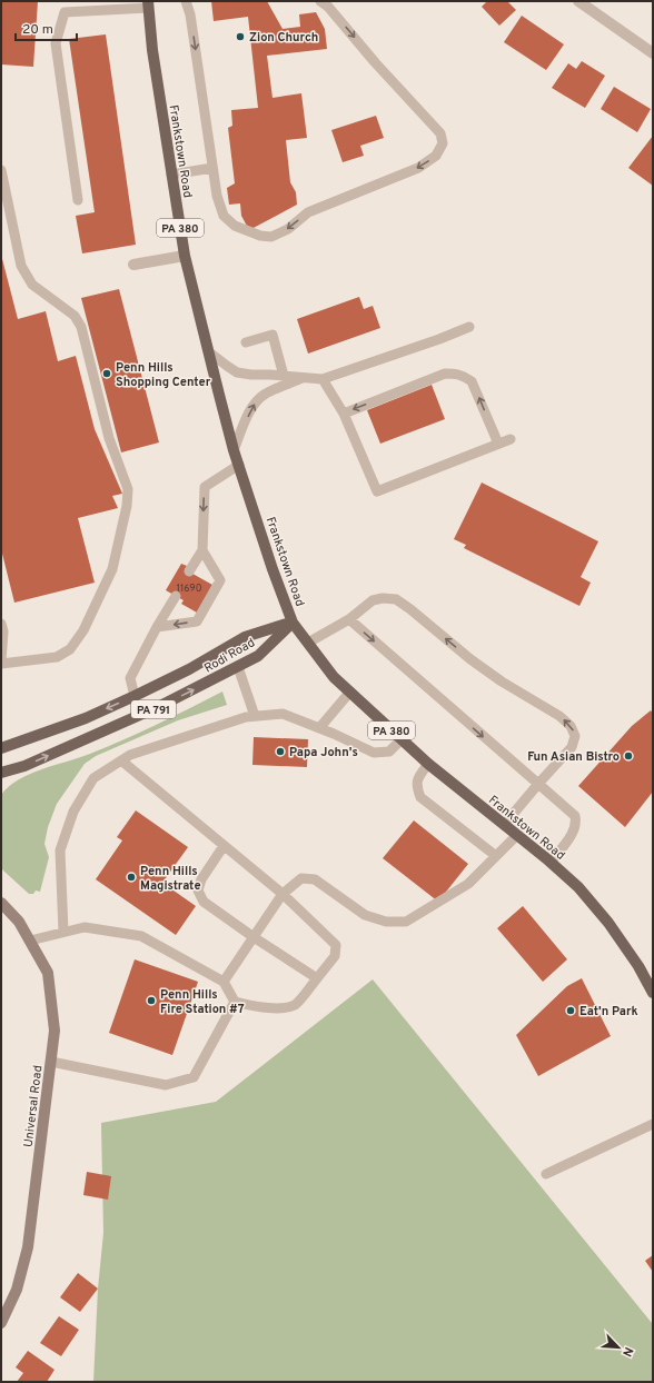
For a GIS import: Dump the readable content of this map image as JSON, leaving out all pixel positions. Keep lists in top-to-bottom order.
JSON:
{
  "streets": {
    "main road": [
      "Frankstown Road",
      "PA 380",
      "Rodi Road",
      "PA 791"
    ],
    "street": ["Universal Road"]
  },
  "crossings": [
    ["Frankstown Road", "Rodi Road"]
  ],
  "places": [
    "Zion Church",
    "Penn Hills Shopping Center",
    "Papa John's",
    "Fun Asian Bistro",
    "Penn Hills Magistrate",
    "Penn Hills Fire Station #7",
    "Eat'n Park"
  ],
  "house_numbers": ["11690"],
  "scale_bar": "20 m",
  "north": "bottom right"
}
